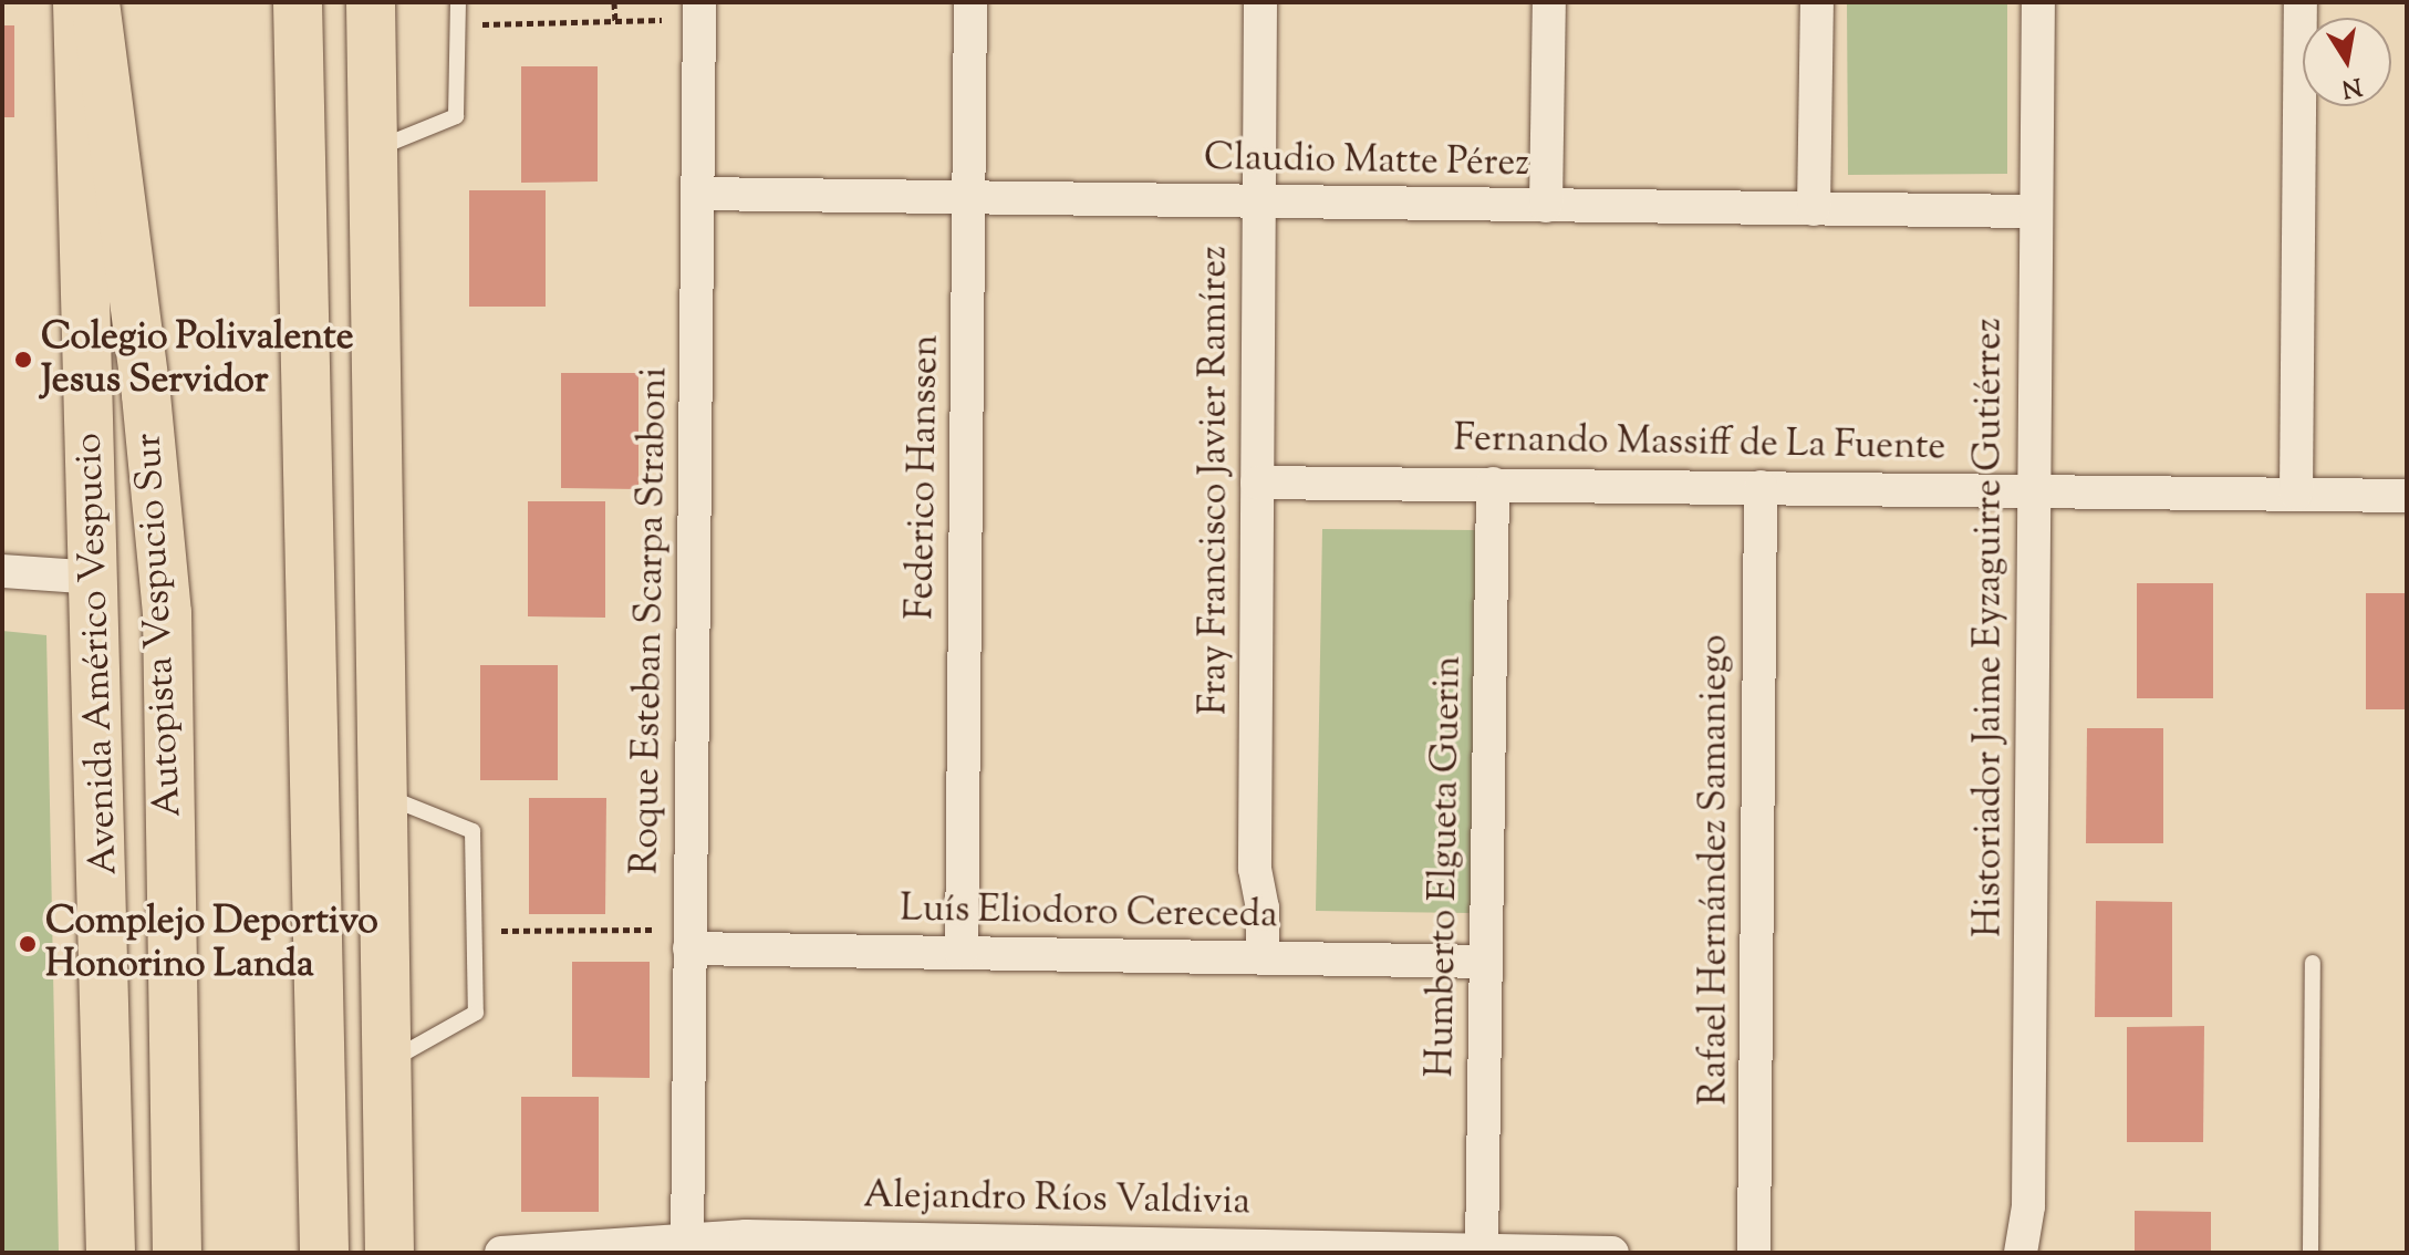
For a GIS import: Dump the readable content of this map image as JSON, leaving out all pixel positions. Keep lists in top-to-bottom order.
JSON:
{
  "streets": {
    "main road": ["Autopista Vespucio Sur", "Avenida Américo Vespucio"],
    "street": [
      "Claudio Matte Pérez",
      "Fernando Massiff de La Fuente",
      "Federico Hanssen",
      "Fray Francisco Javier Ramírez",
      "Roque Esteban Scarpa Straboni",
      "Historiador Jaime Eyzaguirre Gutiérrez",
      "Humberto Elgueta Guerin",
      "Rafael Hernández Samaniego",
      "Luís Eliodoro Cereceda",
      "Alejandro Ríos Valdivia"
    ]
  },
  "crossings": [
    ["Claudio Matte Pérez", "Federico Hanssen"],
    ["Claudio Matte Pérez", "Fray Francisco Javier Ramírez"],
    ["Claudio Matte Pérez", "Roque Esteban Scarpa Straboni"],
    ["Claudio Matte Pérez", "Historiador Jaime Eyzaguirre Gutiérrez"],
    ["Fernando Massiff de La Fuente", "Fray Francisco Javier Ramírez"],
    ["Fernando Massiff de La Fuente", "Historiador Jaime Eyzaguirre Gutiérrez"],
    ["Fernando Massiff de La Fuente", "Humberto Elgueta Guerin"],
    ["Fernando Massiff de La Fuente", "Rafael Hernández Samaniego"],
    ["Federico Hanssen", "Luís Eliodoro Cereceda"],
    ["Fray Francisco Javier Ramírez", "Luís Eliodoro Cereceda"],
    ["Roque Esteban Scarpa Straboni", "Luís Eliodoro Cereceda"],
    ["Roque Esteban Scarpa Straboni", "Alejandro Ríos Valdivia"],
    ["Humberto Elgueta Guerin", "Luís Eliodoro Cereceda"],
    ["Humberto Elgueta Guerin", "Alejandro Ríos Valdivia"]
  ],
  "places": ["Colegio Polivalente Jesus Servidor", "Complejo Deportivo Honorino Landa"],
  "north": "bottom"
}
